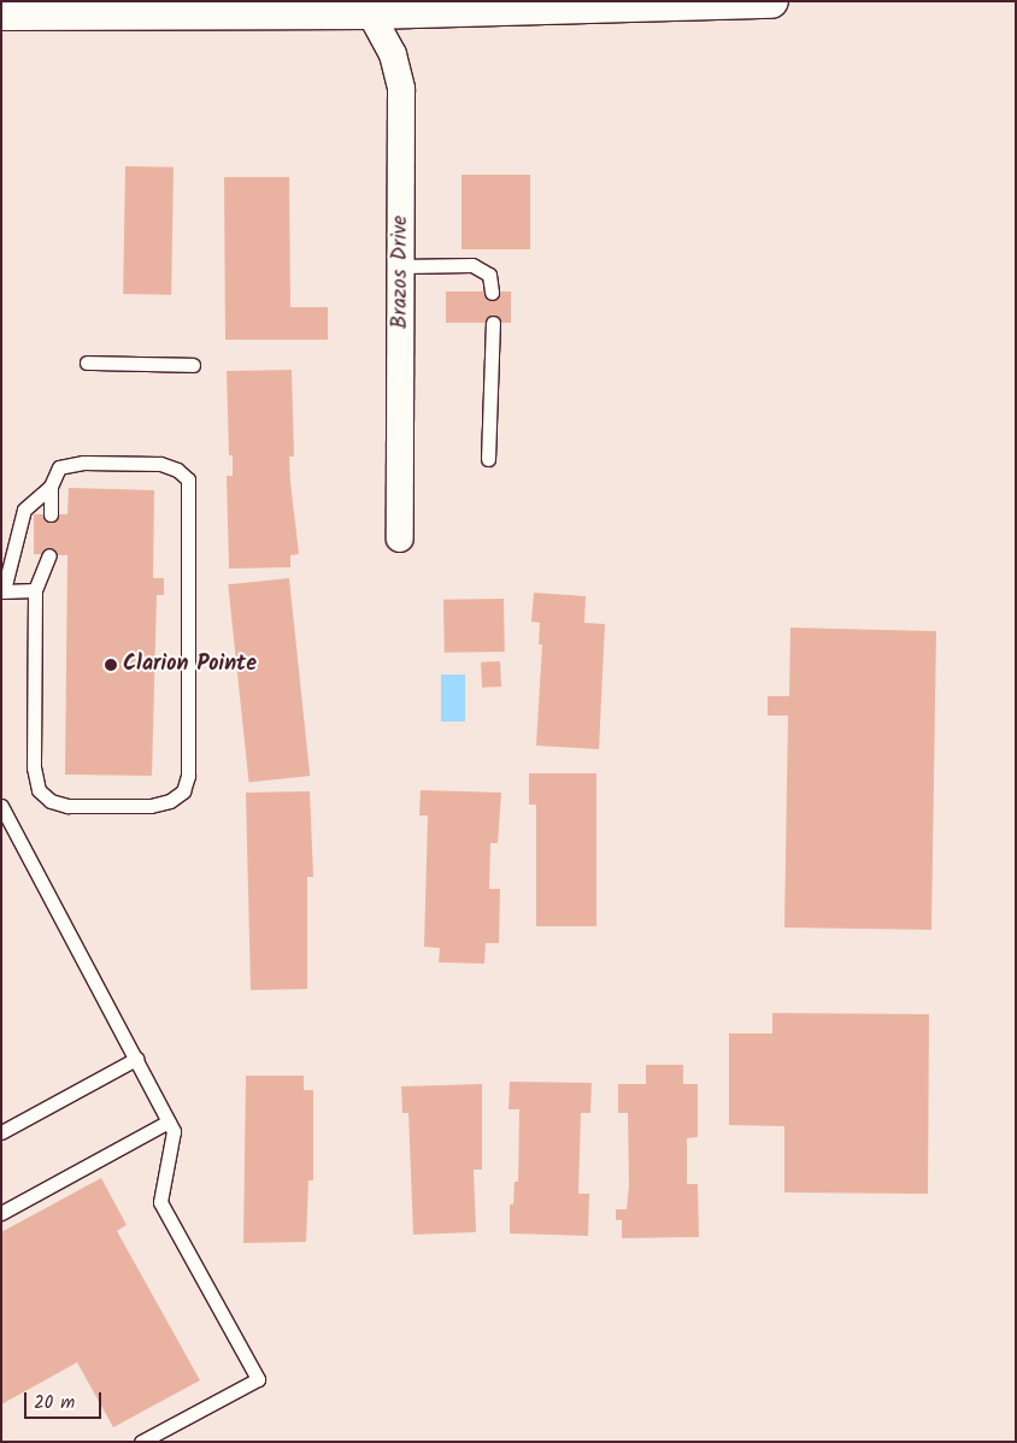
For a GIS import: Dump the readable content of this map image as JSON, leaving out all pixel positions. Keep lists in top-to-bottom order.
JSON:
{
  "streets": {
    "street": ["Brazos Drive"]
  },
  "places": ["Clarion Pointe"],
  "scale_bar": "20 m"
}
